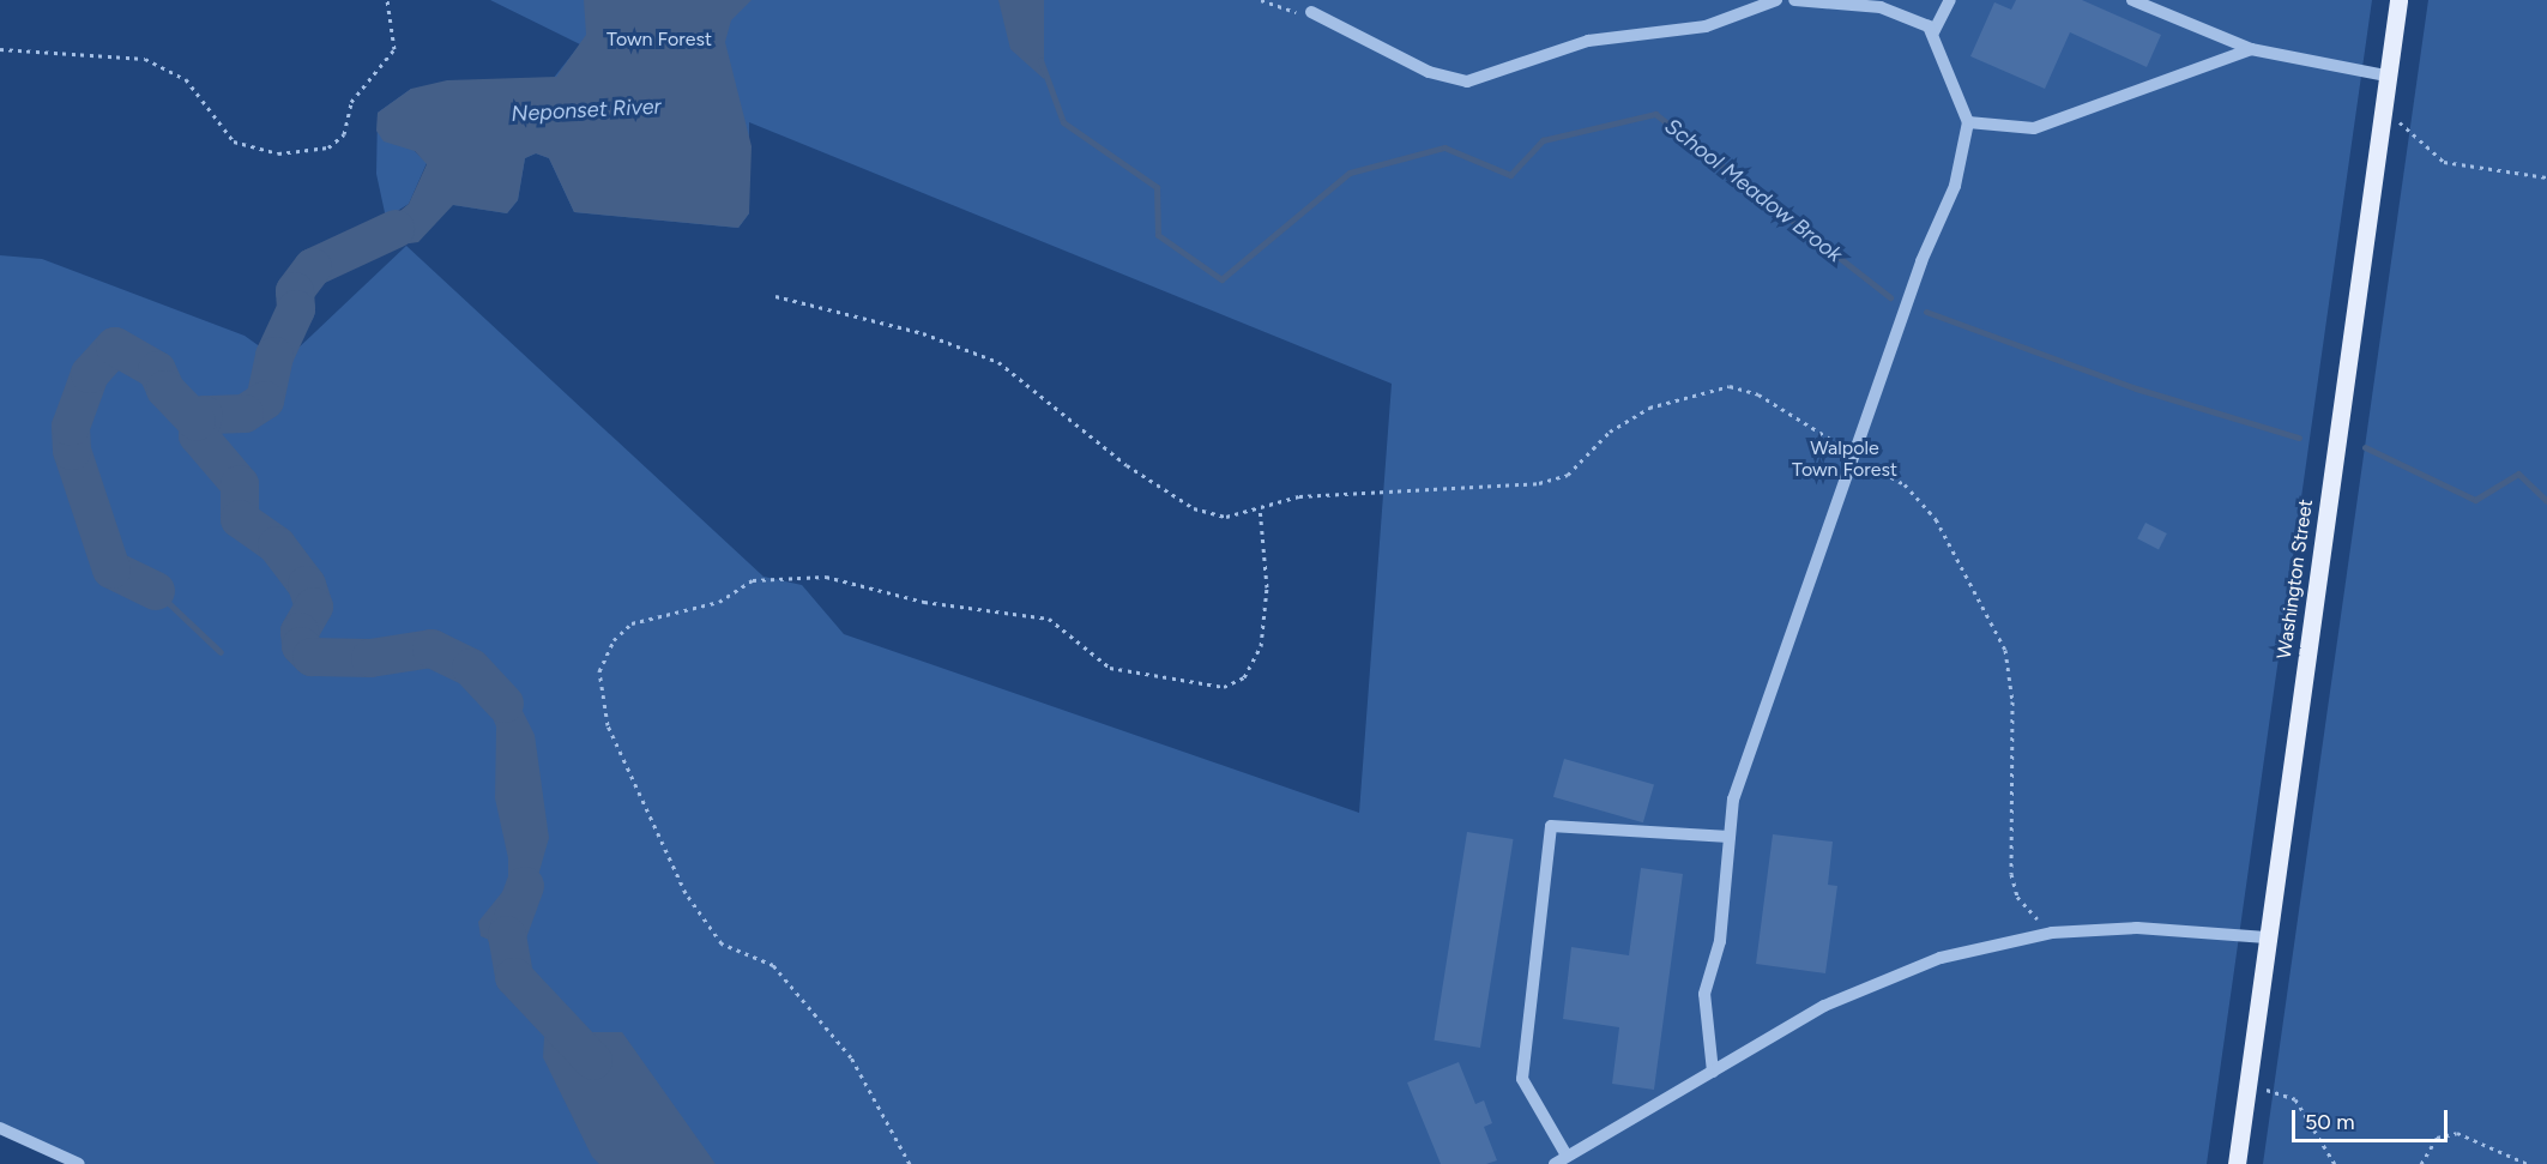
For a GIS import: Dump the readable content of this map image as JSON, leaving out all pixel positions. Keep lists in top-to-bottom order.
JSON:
{
  "streets": {
    "main road": ["Washington Street"]
  },
  "water": ["Neponset River", "School Meadow Brook"],
  "parks": ["Town Forest", "Walpole Town Forest"],
  "scale_bar": "50 m"
}
